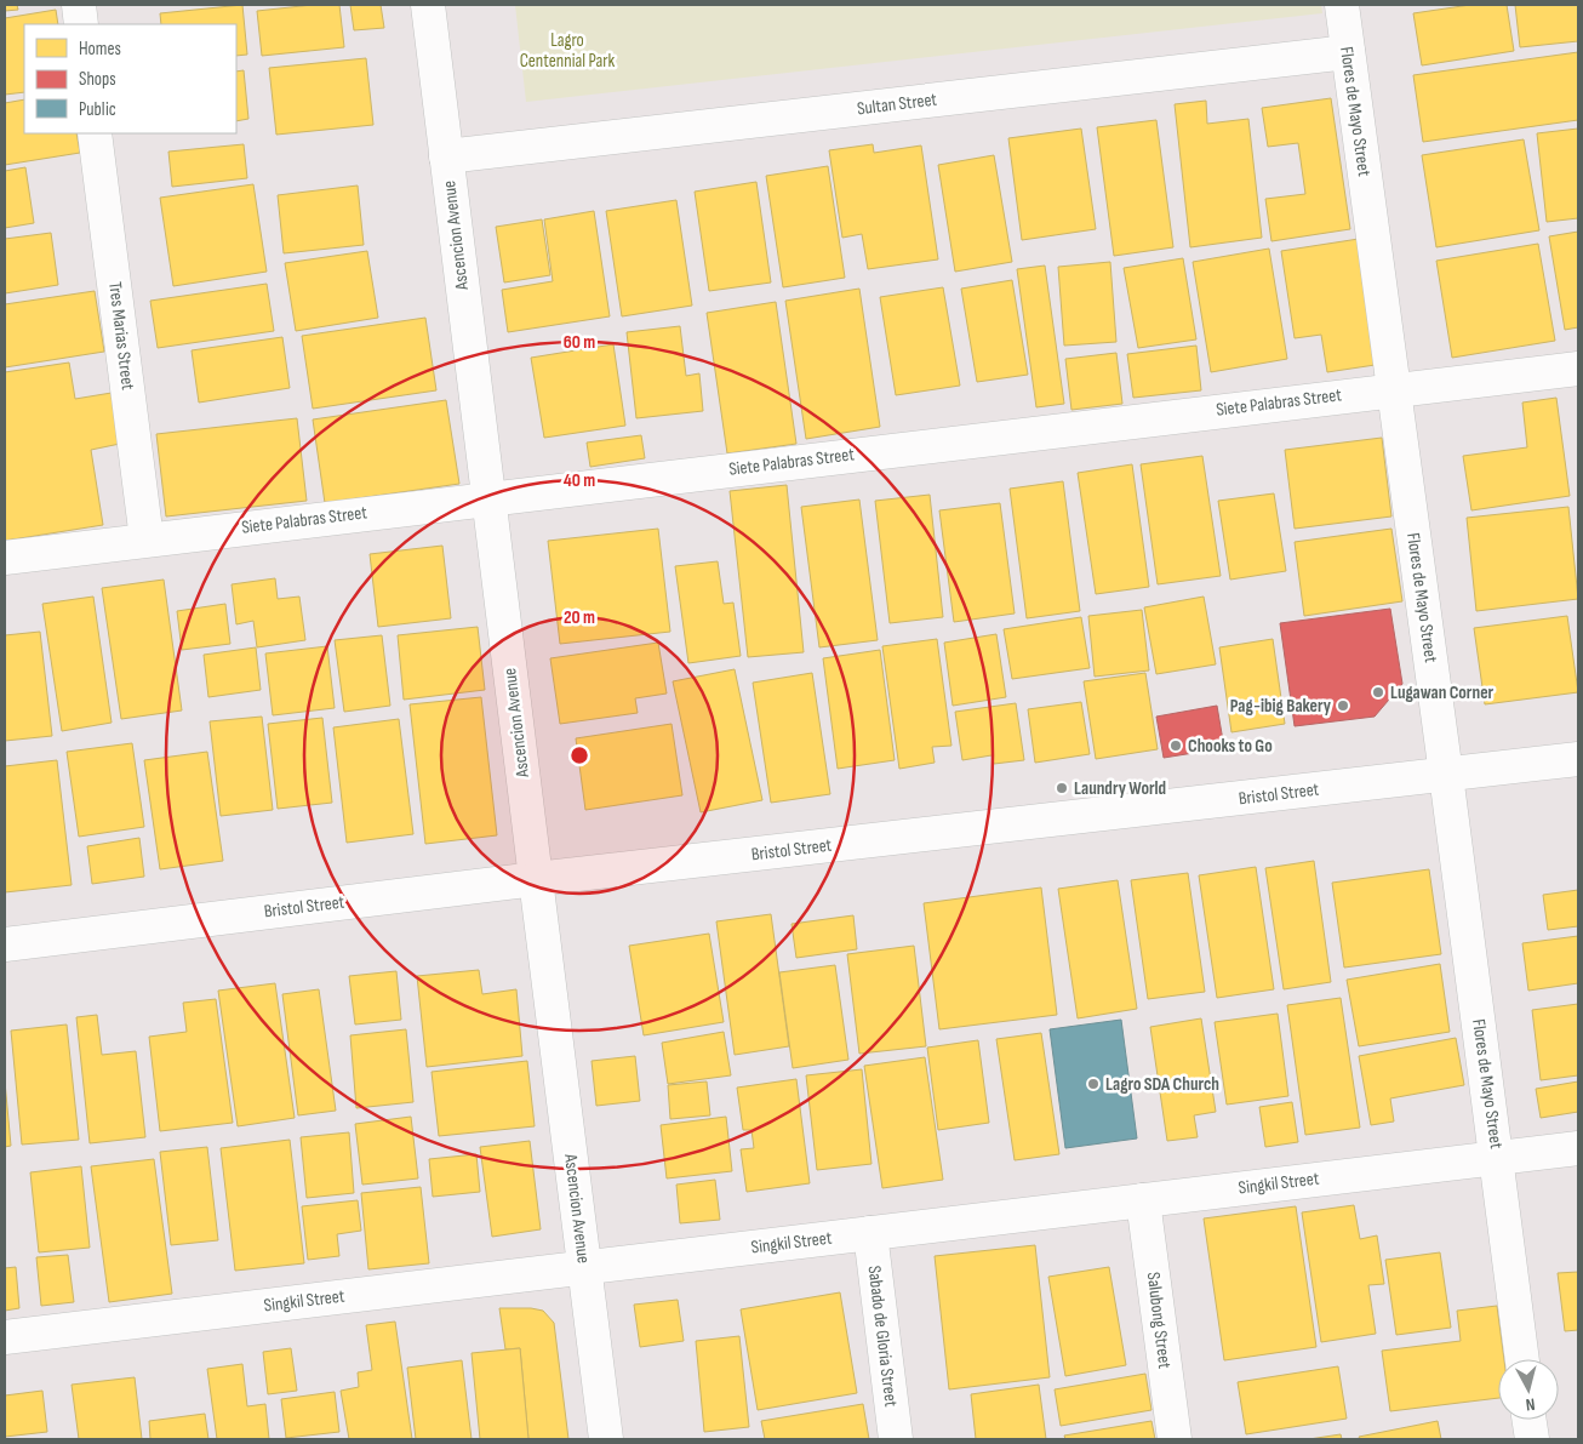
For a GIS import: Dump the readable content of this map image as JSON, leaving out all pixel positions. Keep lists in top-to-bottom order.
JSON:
{
  "streets": {
    "street": [
      "Sultan Street",
      "Flores de Mayo Street",
      "Ascencion Avenue",
      "Tres Marias Street",
      "Siete Palabras Street",
      "Bristol Street",
      "Singkil Street",
      "Salubong Street",
      "Sabado de Gloria Street"
    ]
  },
  "crossings": [
    ["Sultan Street", "Flores de Mayo Street"],
    ["Sultan Street", "Ascencion Avenue"],
    ["Flores de Mayo Street", "Siete Palabras Street"],
    ["Flores de Mayo Street", "Bristol Street"],
    ["Flores de Mayo Street", "Singkil Street"],
    ["Ascencion Avenue", "Siete Palabras Street"],
    ["Ascencion Avenue", "Bristol Street"],
    ["Ascencion Avenue", "Singkil Street"],
    ["Tres Marias Street", "Siete Palabras Street"],
    ["Singkil Street", "Salubong Street"],
    ["Singkil Street", "Sabado de Gloria Street"]
  ],
  "parks": ["Lagro Centennial Park"],
  "places": [
    "Lugawan Corner",
    "Pag-ibig Bakery",
    "Chooks to Go",
    "Laundry World",
    "Lagro SDA Church"
  ],
  "legend": ["Homes", "Shops", "Public"],
  "north": "bottom",
  "rings": ["60 m", "40 m", "20 m"]
}
